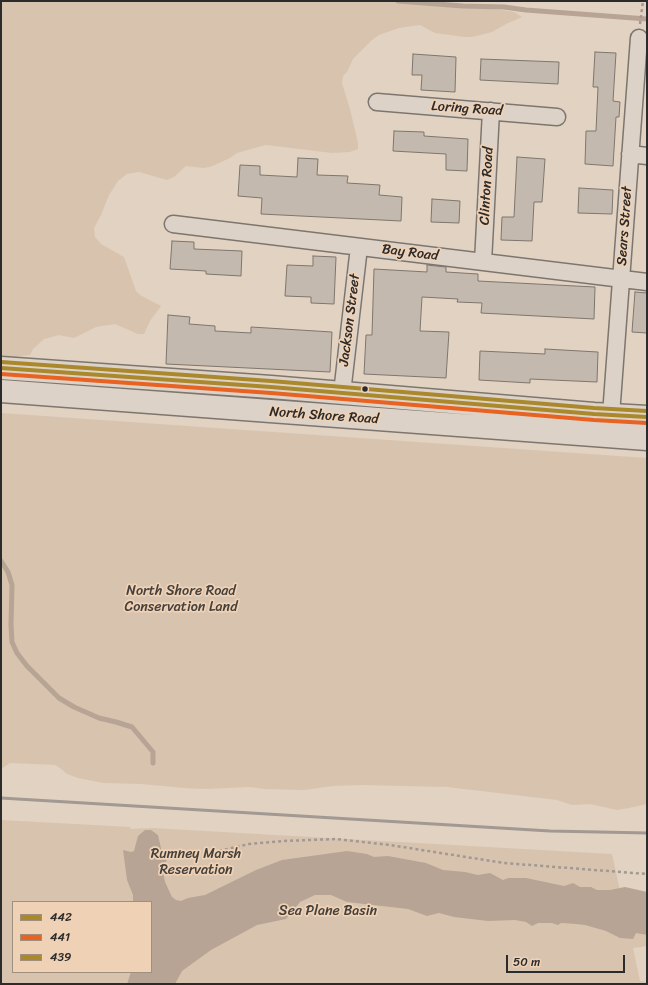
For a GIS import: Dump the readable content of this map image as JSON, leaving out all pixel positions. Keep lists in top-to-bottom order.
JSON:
{
  "streets": {
    "highway": ["North Shore Road"],
    "street": [
      "Loring Road",
      "Clinton Road",
      "Sears Street",
      "Bay Road",
      "Jackson Street"
    ]
  },
  "crossings": [
    ["Loring Road", "Clinton Road"],
    ["Clinton Road", "Bay Road"],
    ["Sears Street", "Bay Road"],
    ["Sears Street", "North Shore Road"],
    ["Bay Road", "Jackson Street"],
    ["Jackson Street", "North Shore Road"]
  ],
  "parks": ["North Shore Road Conservation Land", "Rumney Marsh Reservation", "Sea Plane Basin"],
  "lines": ["transit line 439", "transit line 442", "transit line 441"],
  "legend": ["442", "441", "439"],
  "scale_bar": "50 m"
}
